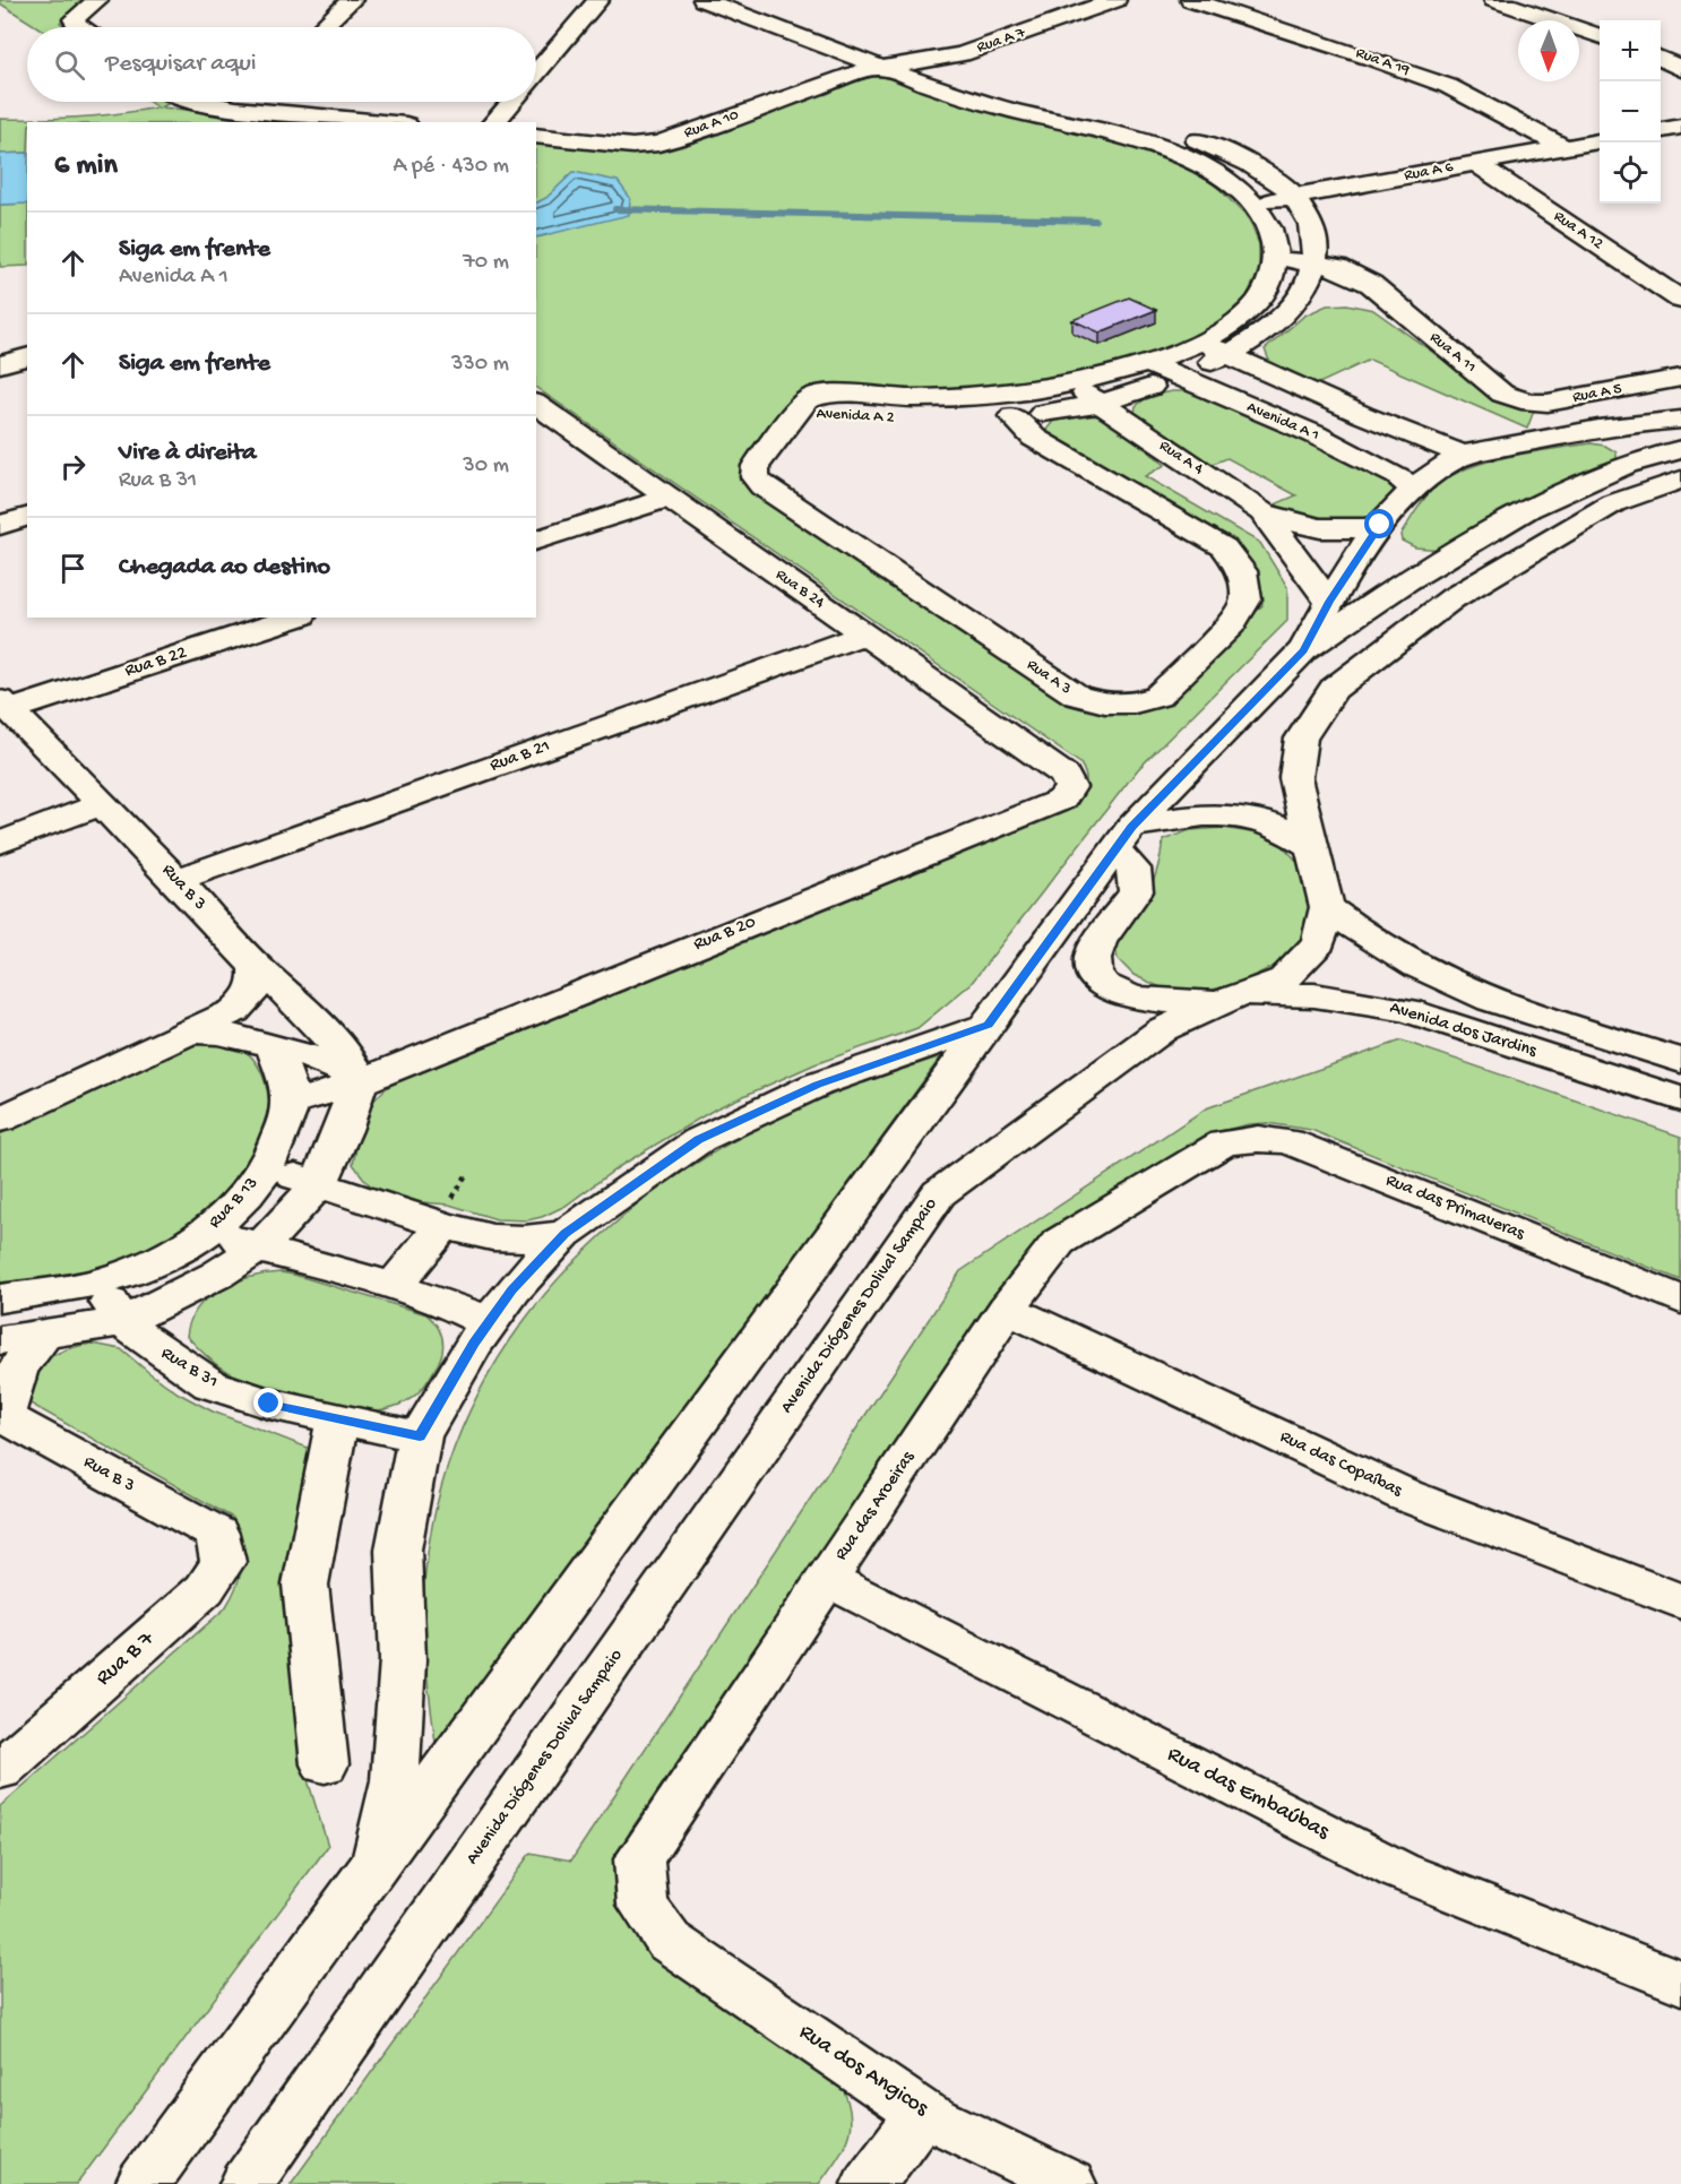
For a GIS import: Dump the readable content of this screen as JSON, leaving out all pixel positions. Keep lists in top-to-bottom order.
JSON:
{
  "streets": {
    "street": [
      "Rua A 7",
      "Rua A 19",
      "Rua A 10",
      "Rua A 6",
      "Rua A 12",
      "Rua A 11",
      "Rua A 5",
      "Avenida A 2",
      "Avenida A 1",
      "Rua A 4",
      "Rua B 24",
      "Rua B 22",
      "Rua A 3",
      "Rua B 21",
      "Rua B 3",
      "Rua B 20",
      "Avenida dos Jardins",
      "Rua B 13",
      "Rua das Primaveras",
      "Avenida Diógenes Dolival Sampaio",
      "Rua B 31",
      "Rua das Copaíbas",
      "Rua das Aroeiras",
      "Rua B 7",
      "Rua das Embaúbas",
      "Rua dos Angicos"
    ]
  },
  "crossings": [
    ["Rua A 7", "Rua A 10"],
    ["Rua A 7", "Avenida A 2"],
    ["Rua A 19", "Rua A 6"],
    ["Rua A 6", "Rua A 12"],
    ["Rua A 6", "Avenida A 2"],
    ["Rua A 11", "Rua A 5"],
    ["Rua A 11", "Avenida A 2"],
    ["Avenida A 2", "Avenida A 1"],
    ["Avenida A 2", "Rua A 4"],
    ["Avenida A 2", "Rua A 3"],
    ["Rua B 24", "Rua B 21"],
    ["Rua B 24", "Rua B 20"],
    ["Rua B 22", "Rua B 3"],
    ["Rua B 21", "Rua B 3"],
    ["Rua B 3", "Rua B 20"],
    ["Rua B 3", "Rua B 7"],
    ["Avenida dos Jardins", "Avenida Diógenes Dolival Sampaio"],
    ["Rua B 13", "Rua B 31"],
    ["Rua das Primaveras", "Rua das Aroeiras"],
    ["Rua das Copaíbas", "Rua das Aroeiras"],
    ["Rua das Aroeiras", "Rua das Embaúbas"],
    ["Rua das Aroeiras", "Rua dos Angicos"]
  ],
  "north": "bottom",
  "page": {
    "map_buttons": ["+", "−"],
    "search": "Pesquisar aqui",
    "heading": ["6 min", "A pé · 430 m"],
    "list": [
      ["Siga em frente", "Avenida A 1", "70 m"],
      ["Siga em frente", "330 m"],
      ["Vire à direita", "Rua B 31", "30 m"],
      "Chegada ao destino"
    ]
  }
}
